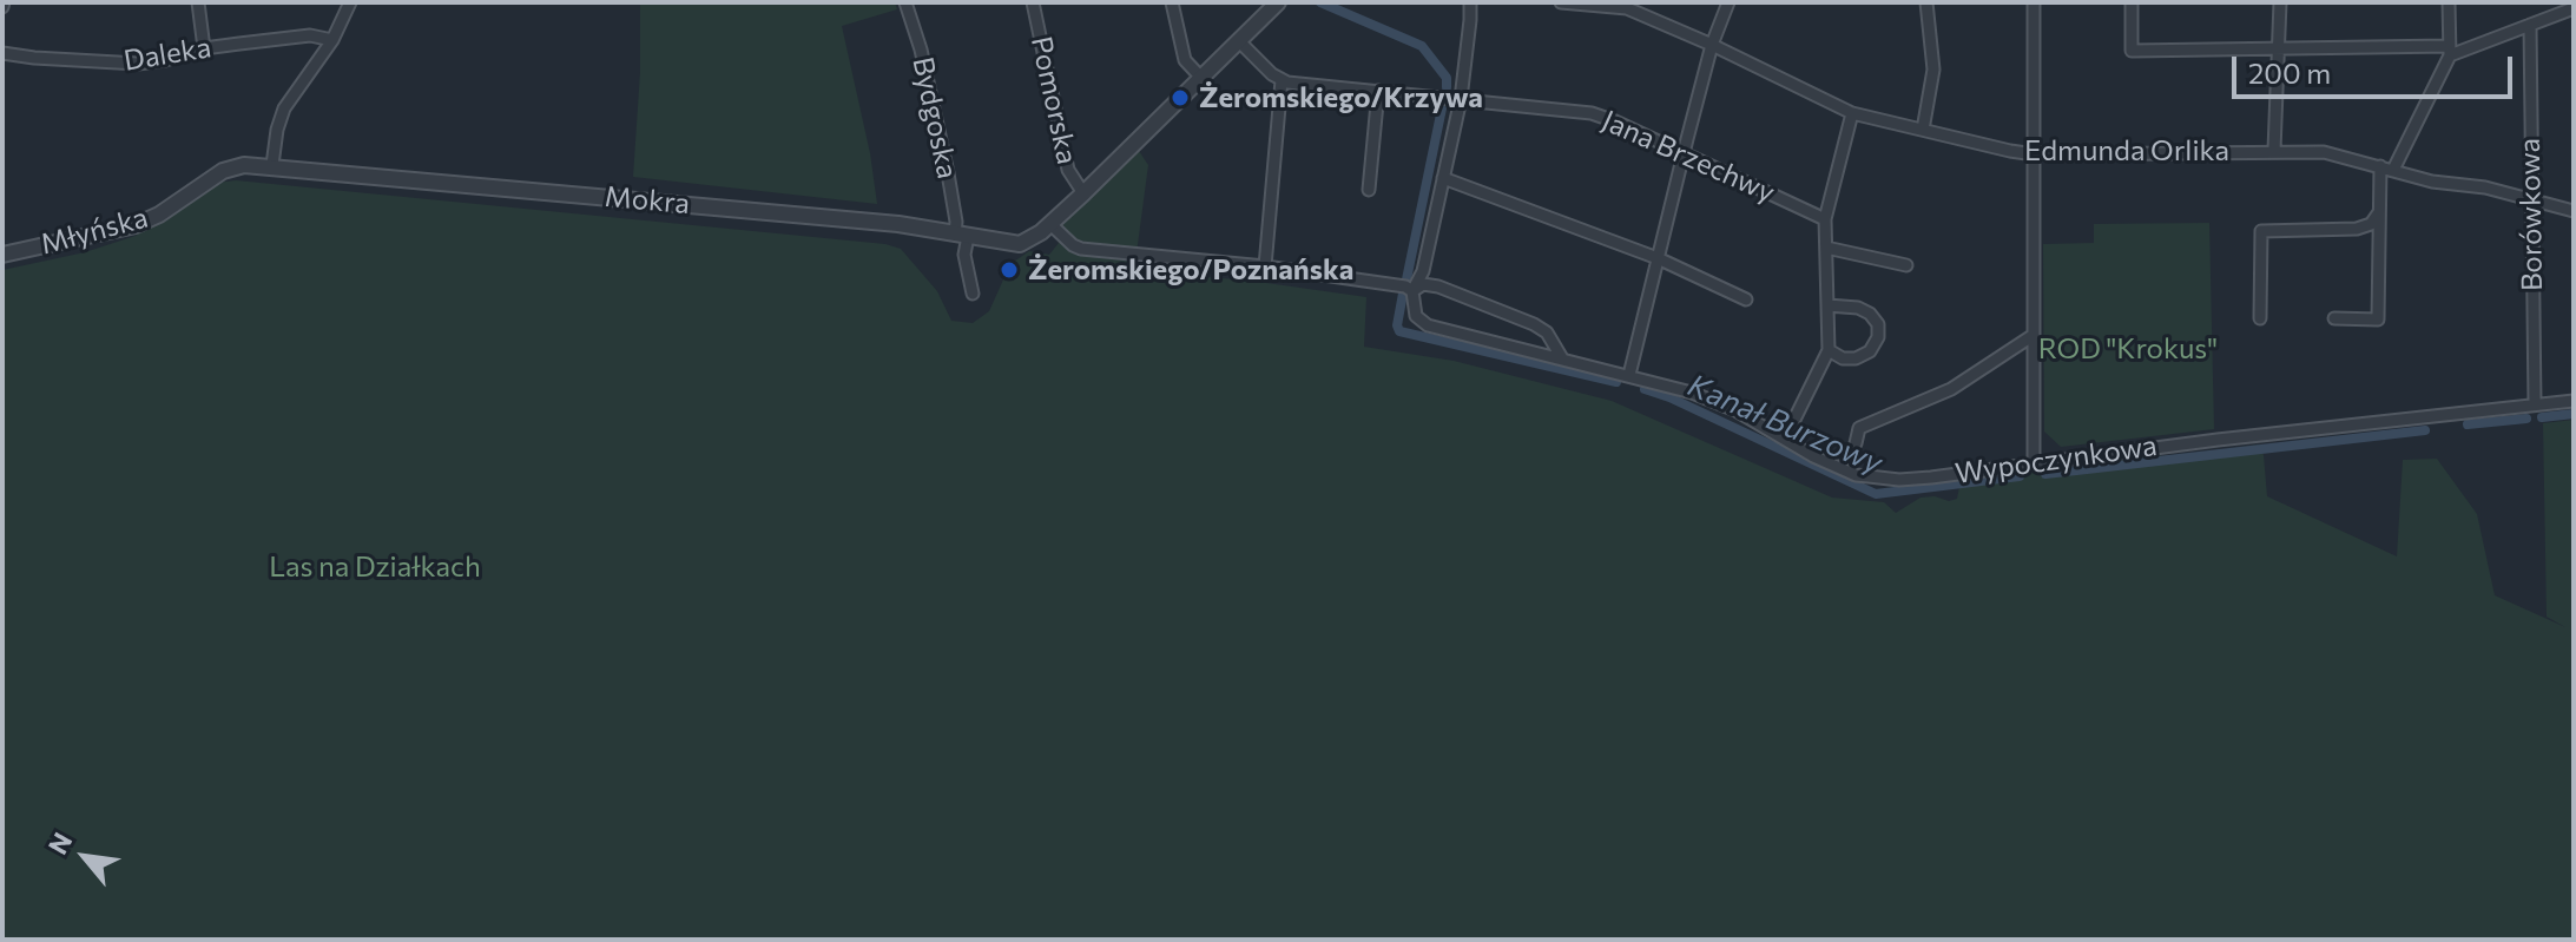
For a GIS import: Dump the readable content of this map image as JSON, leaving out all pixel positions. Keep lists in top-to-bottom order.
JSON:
{
  "streets": {
    "street": [
      "Daleka",
      "Pomorska",
      "Bydgoska",
      "Edmunda Orlika",
      "Jana Brzechwy",
      "Mokra",
      "Borówkowa",
      "Młyńska",
      "Wypoczynkowa"
    ]
  },
  "crossings": [
    ["Bydgoska", "Mokra"],
    ["Edmunda Orlika", "Borówkowa"],
    ["Mokra", "Młyńska"],
    ["Borówkowa", "Wypoczynkowa"]
  ],
  "water": ["Kanał Burzowy"],
  "parks": ["ROD \"Krokus\"", "Las na Działkach"],
  "places": ["Żeromskiego/Krzywa", "Żeromskiego/Poznańska"],
  "scale_bar": "200 m",
  "north": "top left"
}
